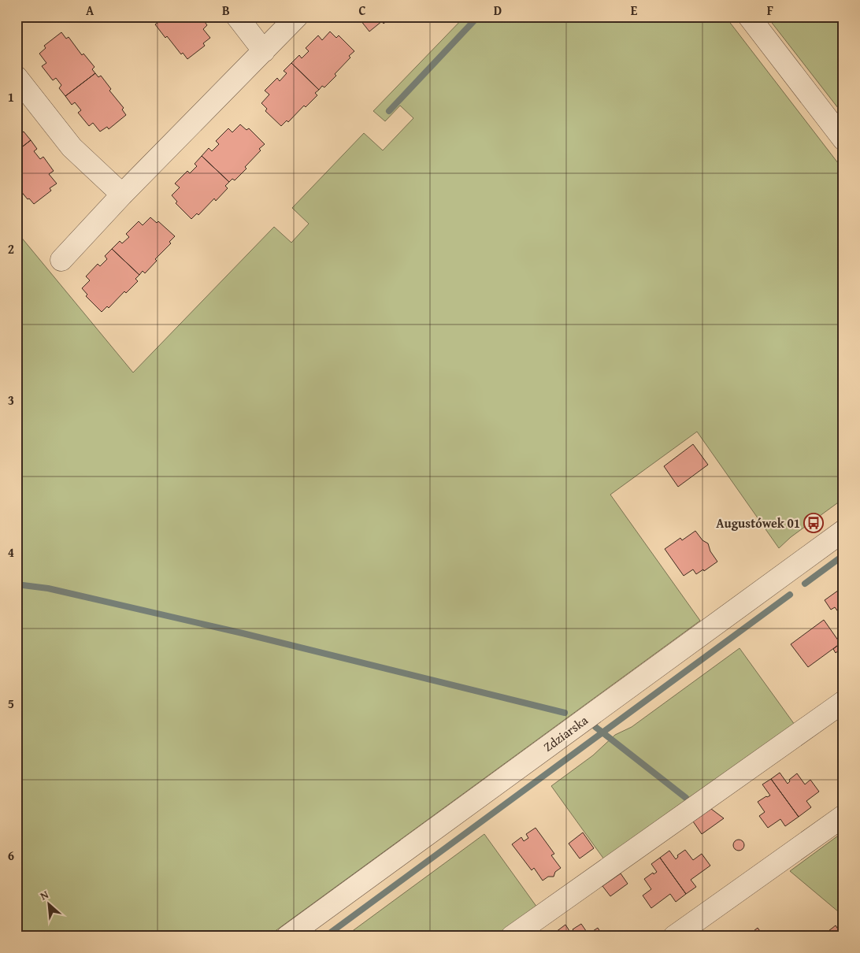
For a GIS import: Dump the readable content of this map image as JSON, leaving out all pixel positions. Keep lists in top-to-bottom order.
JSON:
{
  "streets": {
    "street": ["Zdziarska"]
  },
  "places": {
    "bus stop": ["Augustówek 01"]
  },
  "north": "top left",
  "grid": {
    "columns": [
      "A",
      "B",
      "C",
      "D",
      "E",
      "F"
    ],
    "rows": [
      "1",
      "2",
      "3",
      "4",
      "5",
      "6"
    ]
  }
}
